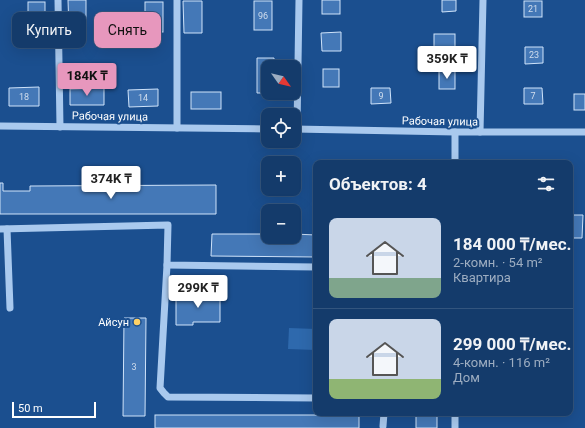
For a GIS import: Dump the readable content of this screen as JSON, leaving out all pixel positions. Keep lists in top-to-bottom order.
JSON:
{
  "streets": {
    "street": ["Рабочая улица"]
  },
  "places": ["Айсун"],
  "house_numbers": [
    "21",
    "96",
    "23",
    "9",
    "7",
    "18",
    "14",
    "3"
  ],
  "scale_bar": "50 m",
  "north": "bottom right",
  "page": {
    "chip": ["Купить", "Снять"],
    "price": [
      "359K ₸",
      "184K ₸",
      "374K ₸",
      "299K ₸"
    ],
    "map_buttons": ["+", "−"],
    "heading": "Объектов: 4",
    "list": [
      {
        "name": "184 000 ₸/мес.",
        "note": "2-комн. · 54 m² · Квартира"
      },
      {
        "name": "299 000 ₸/мес.",
        "note": "4-комн. · 116 m² · Дом"
      }
    ],
    "scale": "50 m"
  }
}
